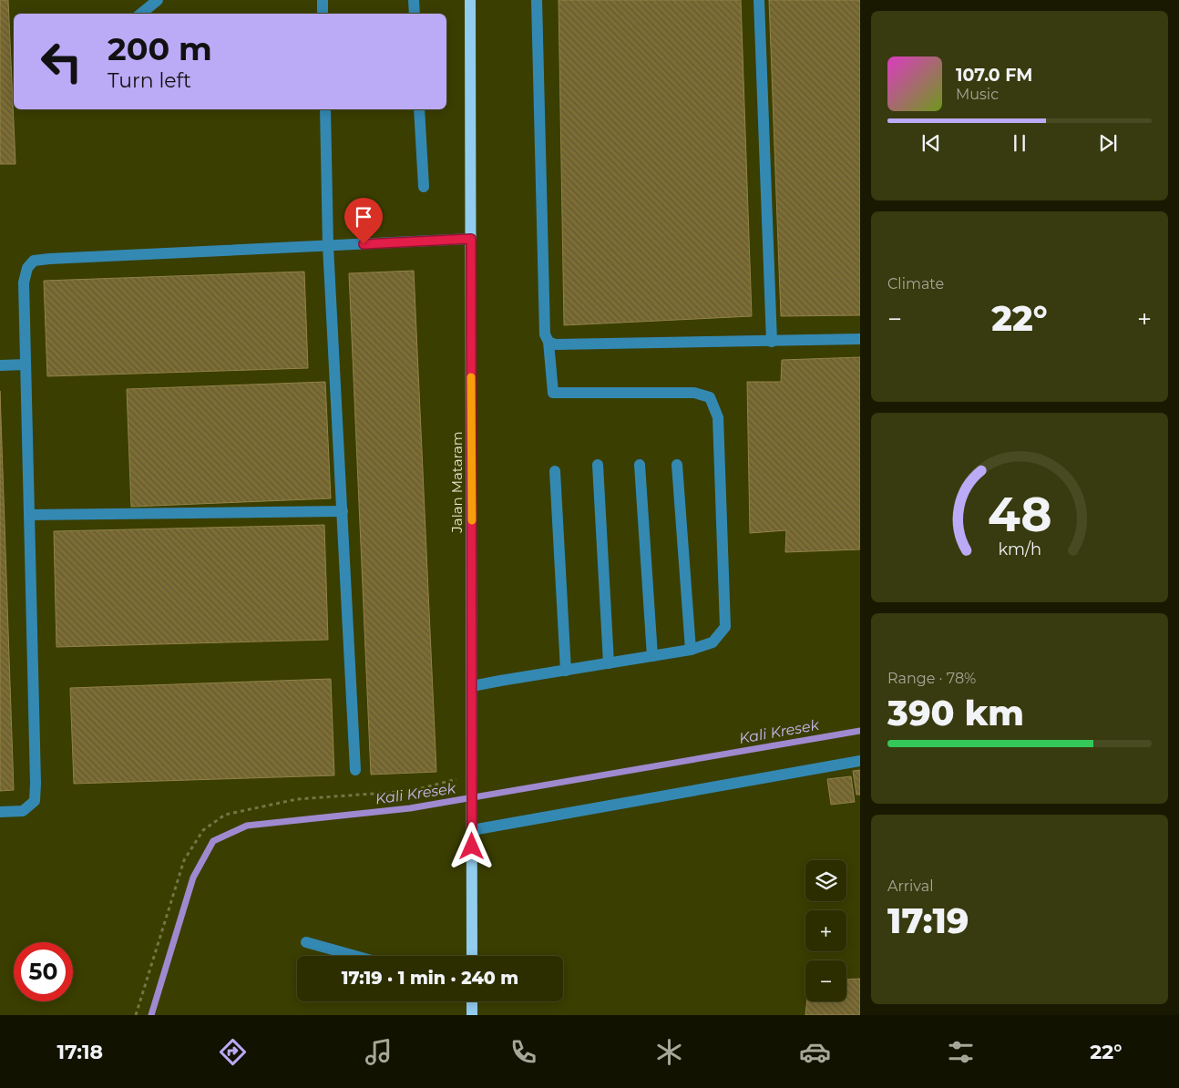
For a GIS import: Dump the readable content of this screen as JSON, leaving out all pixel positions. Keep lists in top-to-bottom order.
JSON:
{
  "streets": {
    "main road": ["Jalan Mataram"]
  },
  "water": ["Kali Kresek"],
  "page": {
    "turn": ["200 m", "Turn left"],
    "song": ["107.0 FM", "Music"],
    "tile": [
      "Climate",
      ["Range · 78%", "390 km"],
      ["Arrival", "17:19"]
    ],
    "heat": ["−", "22°", "+"],
    "map_buttons": ["+", "−"],
    "limit": "50",
    "trip": "17:19 · 1 min · 240 m",
    "tabs": ["17:18", "22°"],
    "gauge": ["48", "km/h"]
  }
}
